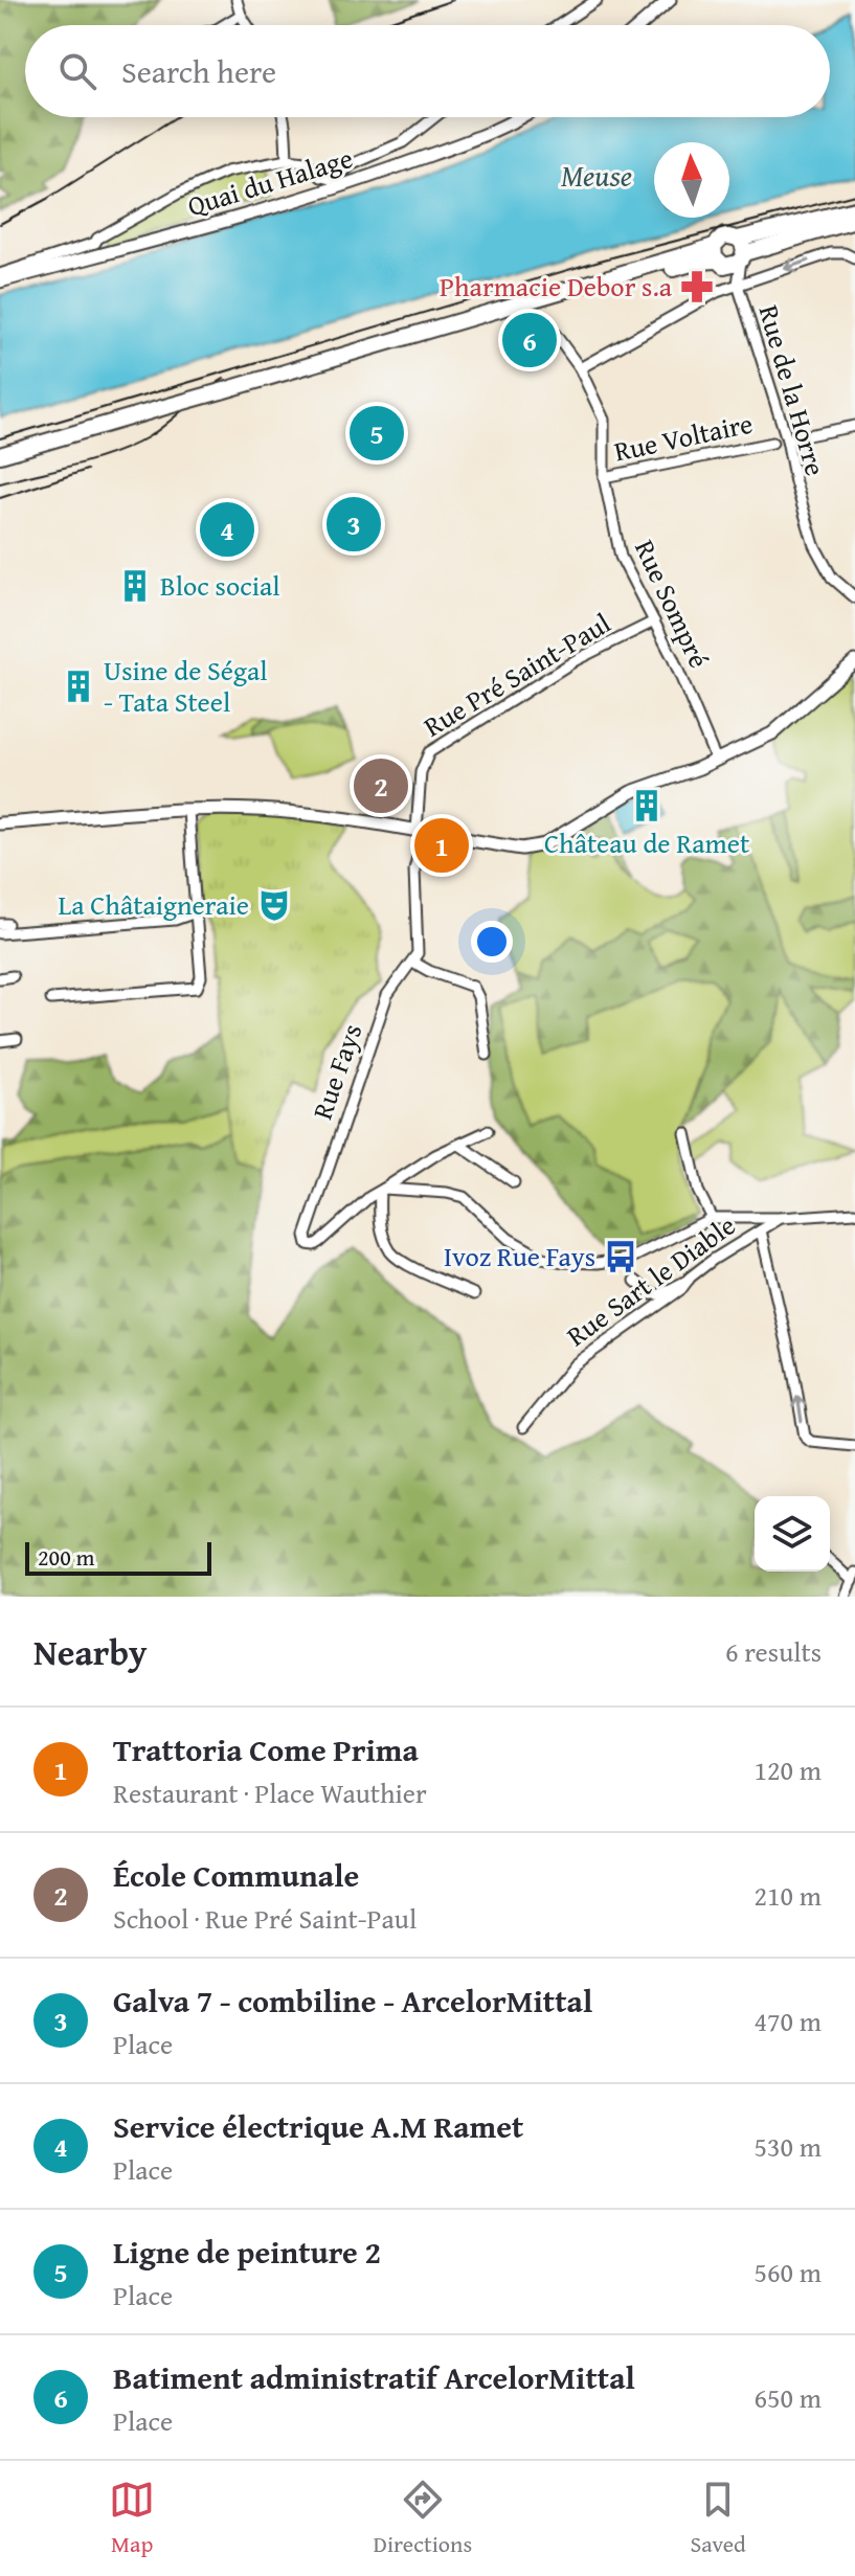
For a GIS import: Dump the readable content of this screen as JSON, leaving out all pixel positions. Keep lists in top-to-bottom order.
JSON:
{
  "streets": {
    "main road": ["Quai du Halage"],
    "street": [
      "Rue de la Horre",
      "Rue Voltaire",
      "Rue Sompré",
      "Rue Pré Saint-Paul",
      "Rue Fays",
      "Rue Sart le Diable"
    ]
  },
  "crossings": [
    ["Rue Voltaire", "Rue Sompré"],
    ["Rue Sompré", "Rue Pré Saint-Paul"]
  ],
  "water": ["Meuse"],
  "places": {
    "pharmacy": ["Pharmacie Debor s.a"],
    "building": ["Bloc social", "Usine de Ségal - Tata Steel", "Château de Ramet"],
    "theatre": ["La Châtaigneraie"],
    "bus stop": ["Ivoz Rue Fays"]
  },
  "scale_bar": "200 m",
  "north": "top",
  "page": {
    "search": "Search here",
    "pins": [
      "6",
      "5",
      "3",
      "4",
      "2",
      "1"
    ],
    "scale": "200 m",
    "heading": ["Nearby", "6 results"],
    "list": [
      {
        "mark": "1",
        "name": "Trattoria Come Prima",
        "note": "Restaurant · Place Wauthier",
        "value": "120 m"
      },
      {
        "mark": "2",
        "name": "École Communale",
        "note": "School · Rue Pré Saint-Paul",
        "value": "210 m"
      },
      {
        "mark": "3",
        "name": "Galva 7 - combiline - ArcelorMittal",
        "note": "Place",
        "value": "470 m"
      },
      {
        "mark": "4",
        "name": "Service électrique A.M Ramet",
        "note": "Place",
        "value": "530 m"
      },
      {
        "mark": "5",
        "name": "Ligne de peinture 2",
        "note": "Place",
        "value": "560 m"
      },
      {
        "mark": "6",
        "name": "Batiment administratif ArcelorMittal",
        "note": "Place",
        "value": "650 m"
      }
    ],
    "nav": ["Map", "Directions", "Saved"]
  }
}
